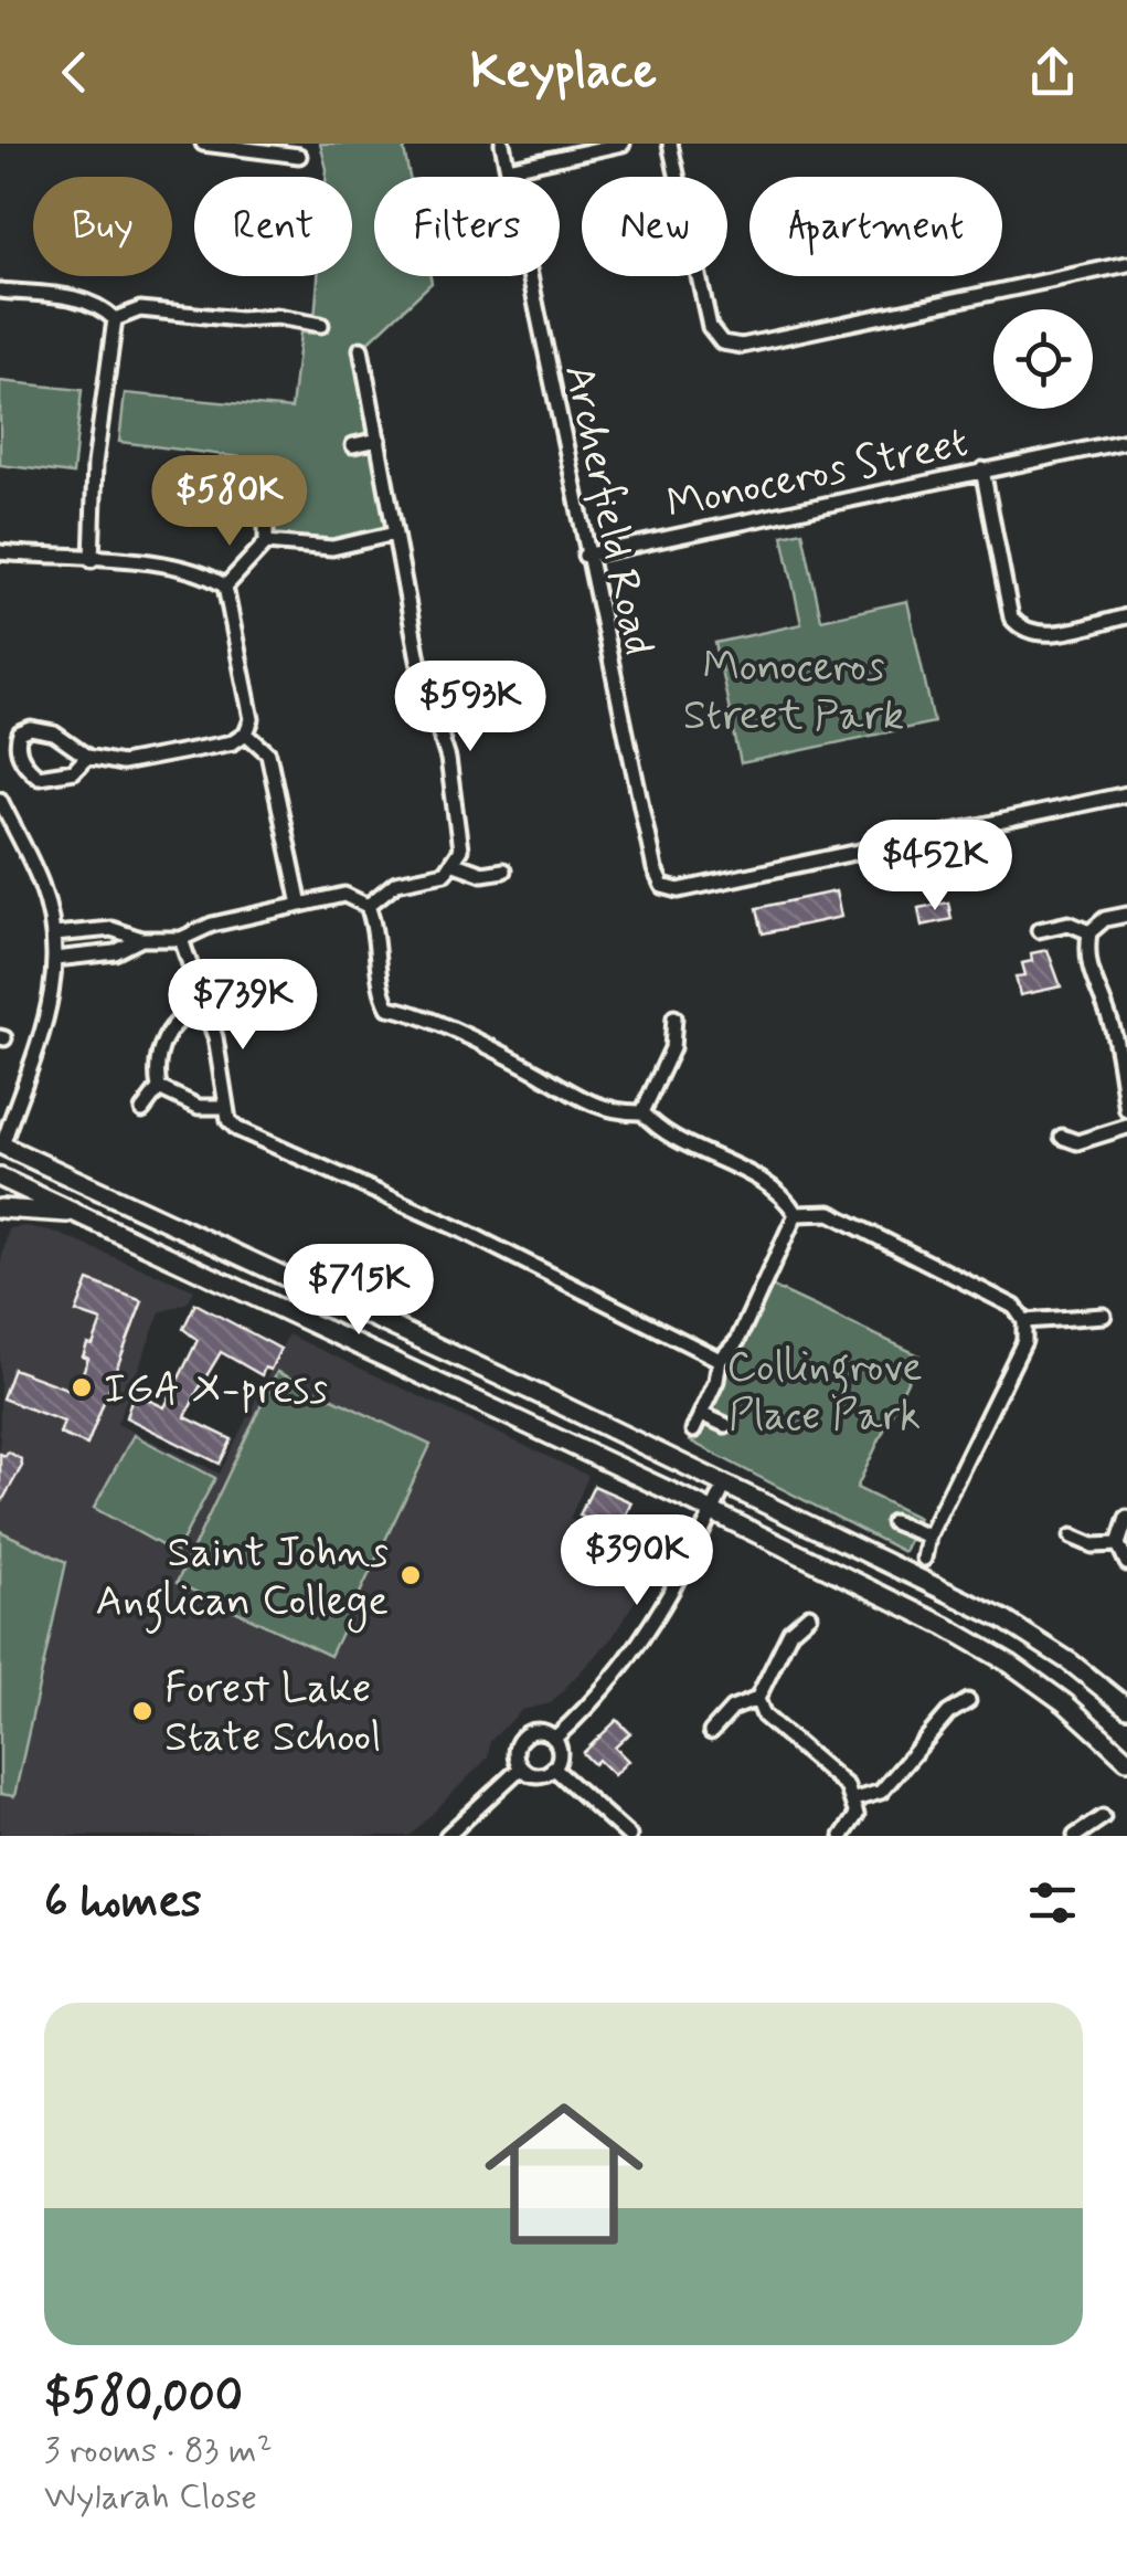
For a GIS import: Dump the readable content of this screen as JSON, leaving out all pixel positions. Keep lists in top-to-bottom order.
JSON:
{
  "streets": {
    "street": ["Monoceros Street", "Archerfield Road"]
  },
  "crossings": [
    ["Monoceros Street", "Archerfield Road"]
  ],
  "parks": ["Monoceros Street Park", "Collingrove Place Park"],
  "places": ["IGA X-press", "Saint Johns Anglican College", "Forest Lake State School"],
  "page": {
    "header": "Keyplace",
    "chip": [
      "Buy",
      "Rent",
      "Filters",
      "New",
      "Apartment"
    ],
    "price": [
      "$580K",
      "$593K",
      "$452K",
      "$739K",
      "$715K",
      "$390K"
    ],
    "heading": "6 homes",
    "list": [
      {
        "name": "$580,000",
        "note": "3 rooms · 83 m² · Wylarah Close"
      }
    ]
  }
}
